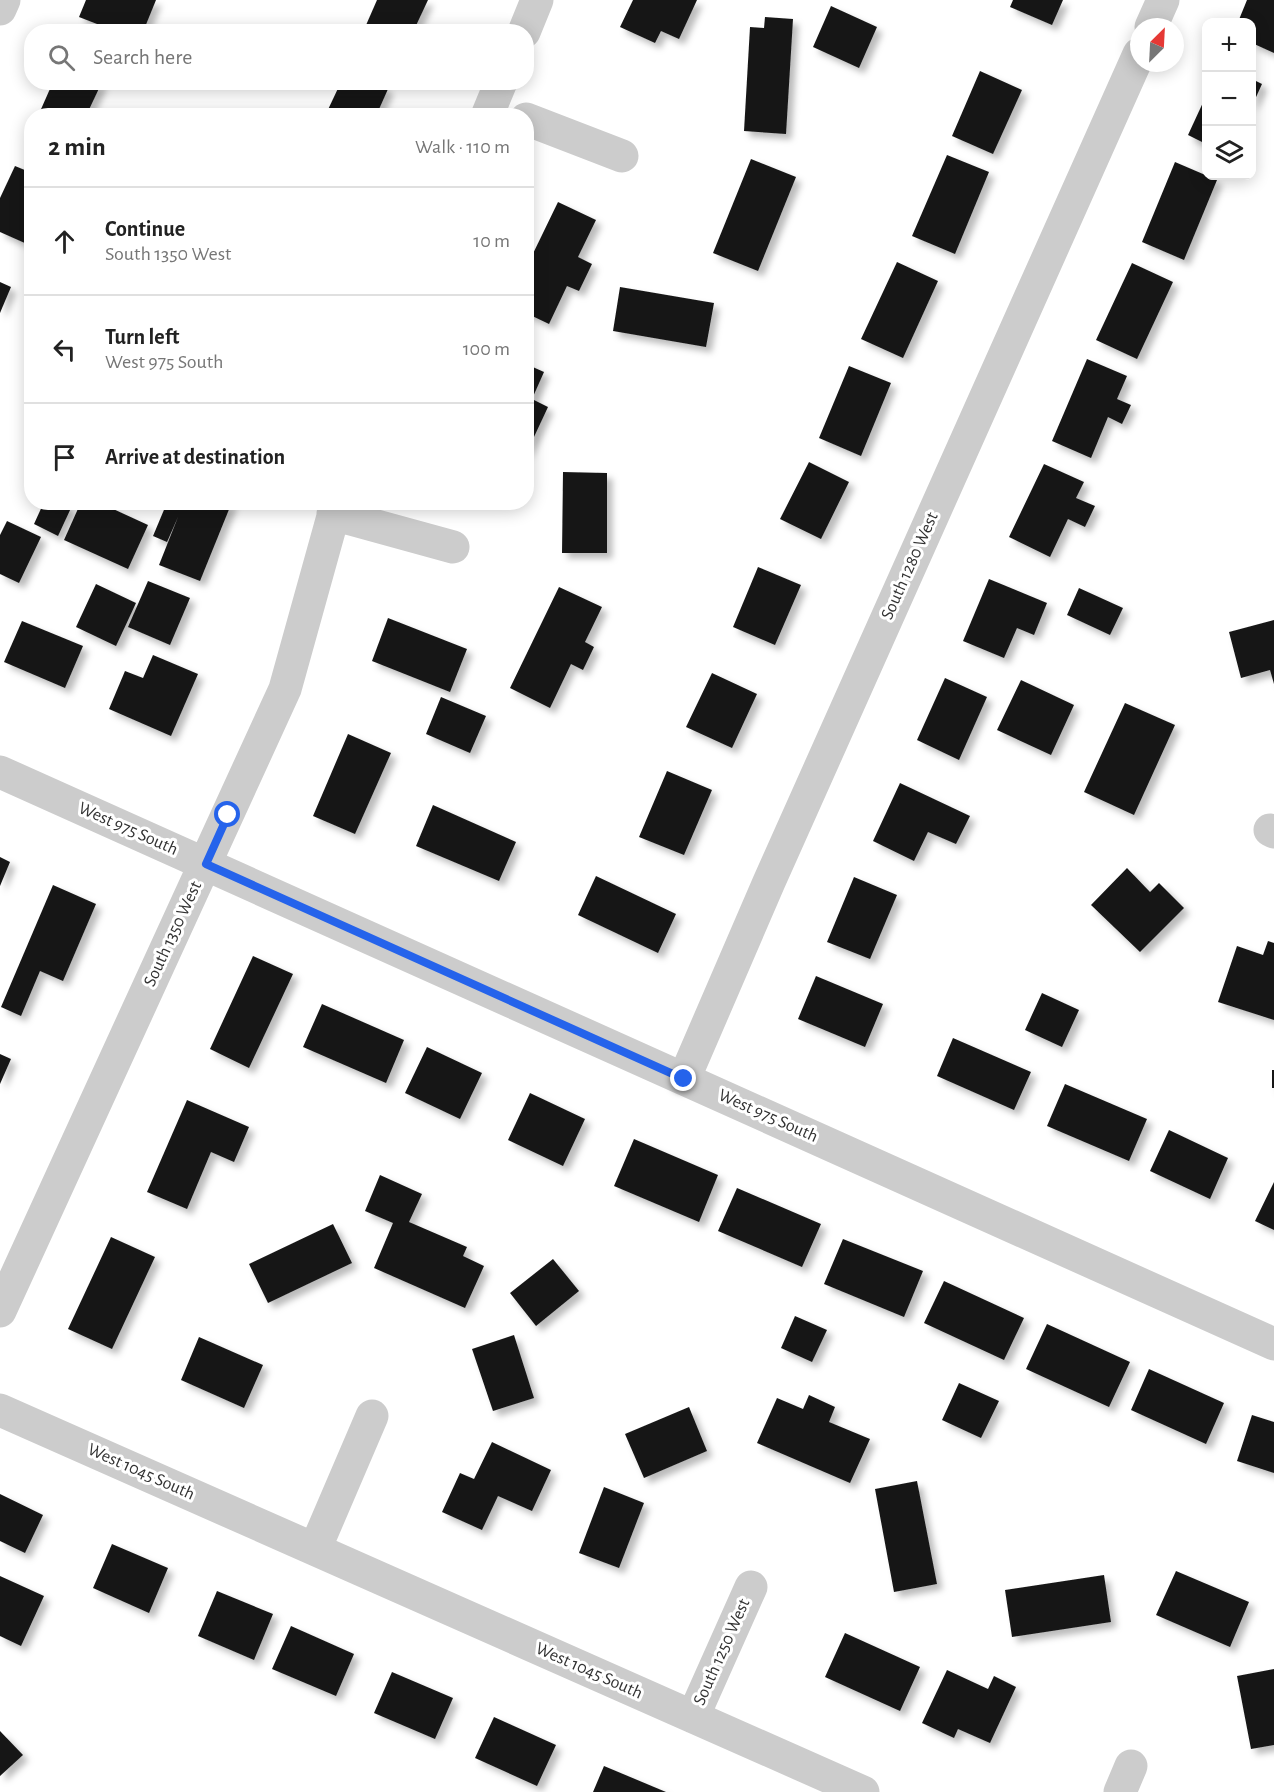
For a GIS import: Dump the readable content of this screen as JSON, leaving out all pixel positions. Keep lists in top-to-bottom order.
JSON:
{
  "streets": {
    "street": [
      "South 1280 West",
      "West 975 South",
      "South 1350 West",
      "West 1045 South",
      "South 1250 West"
    ]
  },
  "crossings": [
    ["South 1280 West", "West 975 South"],
    ["West 975 South", "South 1350 West"],
    ["West 1045 South", "South 1250 West"]
  ],
  "north": "top right",
  "page": {
    "map_buttons": ["+", "−"],
    "search": "Search here",
    "heading": ["2 min", "Walk · 110 m"],
    "list": [
      ["Continue", "South 1350 West", "10 m"],
      ["Turn left", "West 975 South", "100 m"],
      "Arrive at destination"
    ]
  }
}
